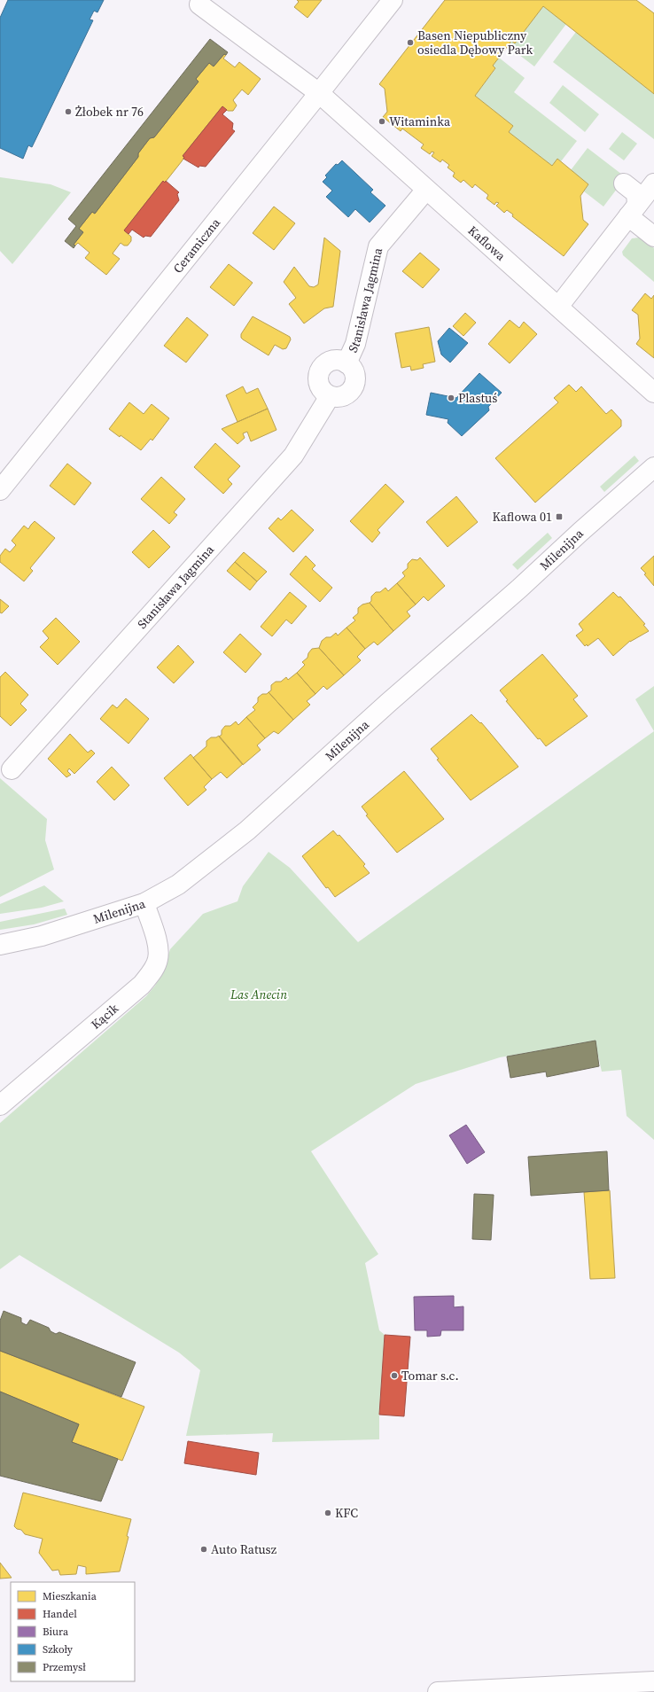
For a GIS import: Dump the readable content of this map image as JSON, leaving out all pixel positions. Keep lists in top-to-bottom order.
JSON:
{
  "streets": {
    "street": [
      "Kaflowa",
      "Ceramiczna",
      "Stanisława Jagmina",
      "Milenijna",
      "Kącik"
    ]
  },
  "crossings": [
    ["Kaflowa", "Ceramiczna"],
    ["Kaflowa", "Stanisława Jagmina"],
    ["Milenijna", "Kącik"]
  ],
  "parks": ["Las Anecin"],
  "places": {
    "other": [
      "Basen Niepubliczny osiedla Dębowy Park",
      "Żłobek nr 76",
      "Witaminka",
      "Plastuś",
      "Tomar s.c.",
      "KFC",
      "Auto Ratusz"
    ],
    "transit": ["Kaflowa 01"]
  },
  "legend": [
    "Mieszkania",
    "Handel",
    "Biura",
    "Szkoły",
    "Przemysł"
  ]
}
